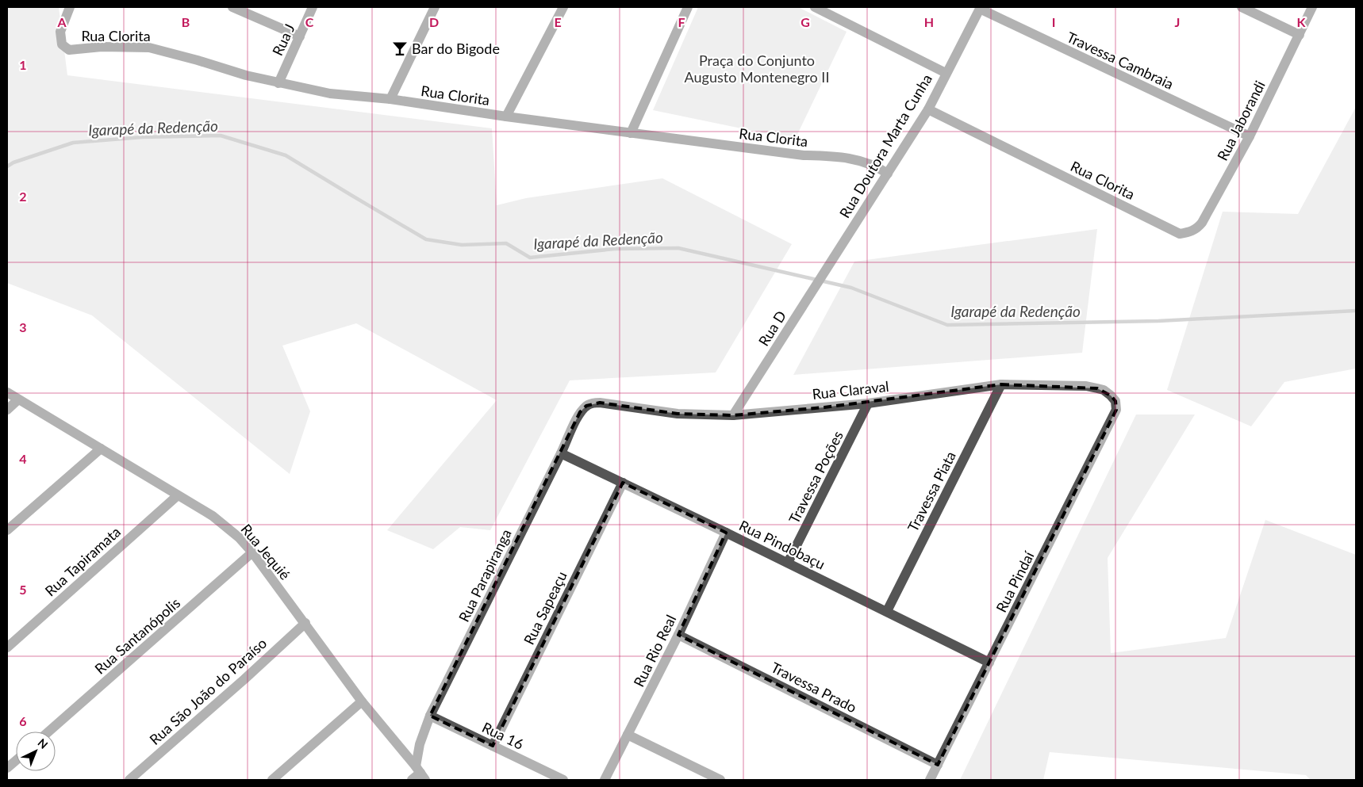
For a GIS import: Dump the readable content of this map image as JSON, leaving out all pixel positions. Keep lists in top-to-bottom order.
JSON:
{
  "streets": {
    "street": [
      "Rua Clorita",
      "Rua J",
      "Travessa Cambraia",
      "Rua Jaborandi",
      "Rua Doutora Marta Cunha",
      "Rua D",
      "Rua Claraval",
      "Travessa Poções",
      "Travessa Piata",
      "Rua Pindobaçu",
      "Rua Jequié",
      "Rua Tapiramata",
      "Rua Parapiranga",
      "Rua Pindaí",
      "Rua Sapeaçu",
      "Rua Santanópolis",
      "Rua Rio Real",
      "Travessa Prado",
      "Rua São João do Paraíso",
      "Rua 16"
    ]
  },
  "crossings": [
    ["Rua Clorita", "Rua J"],
    ["Rua Clorita", "Rua Jaborandi"],
    ["Rua Clorita", "Rua Doutora Marta Cunha"],
    ["Travessa Cambraia", "Rua Jaborandi"],
    ["Travessa Cambraia", "Rua Doutora Marta Cunha"],
    ["Rua Doutora Marta Cunha", "Rua D"],
    ["Rua D", "Rua Claraval"],
    ["Rua Claraval", "Travessa Poções"],
    ["Rua Claraval", "Travessa Piata"],
    ["Rua Claraval", "Rua Parapiranga"],
    ["Rua Claraval", "Rua Pindaí"],
    ["Travessa Poções", "Rua Pindobaçu"],
    ["Travessa Piata", "Rua Pindobaçu"],
    ["Rua Pindobaçu", "Rua Parapiranga"],
    ["Rua Pindobaçu", "Rua Pindaí"],
    ["Rua Pindobaçu", "Rua Sapeaçu"],
    ["Rua Pindobaçu", "Rua Rio Real"],
    ["Rua Jequié", "Rua Tapiramata"],
    ["Rua Jequié", "Rua Parapiranga"],
    ["Rua Jequié", "Rua Santanópolis"],
    ["Rua Jequié", "Rua São João do Paraíso"],
    ["Rua Parapiranga", "Rua 16"],
    ["Rua Pindaí", "Travessa Prado"],
    ["Rua Sapeaçu", "Rua 16"],
    ["Rua Rio Real", "Travessa Prado"]
  ],
  "water": ["Igarapé da Redenção"],
  "parks": ["Praça do Conjunto Augusto Montenegro II"],
  "places": {
    "bar": ["Bar do Bigode"]
  },
  "north": "top right",
  "grid": {
    "columns": [
      "A",
      "B",
      "C",
      "D",
      "E",
      "F",
      "G",
      "H",
      "I",
      "J",
      "K"
    ],
    "rows": [
      "1",
      "2",
      "3",
      "4",
      "5",
      "6"
    ]
  }
}
